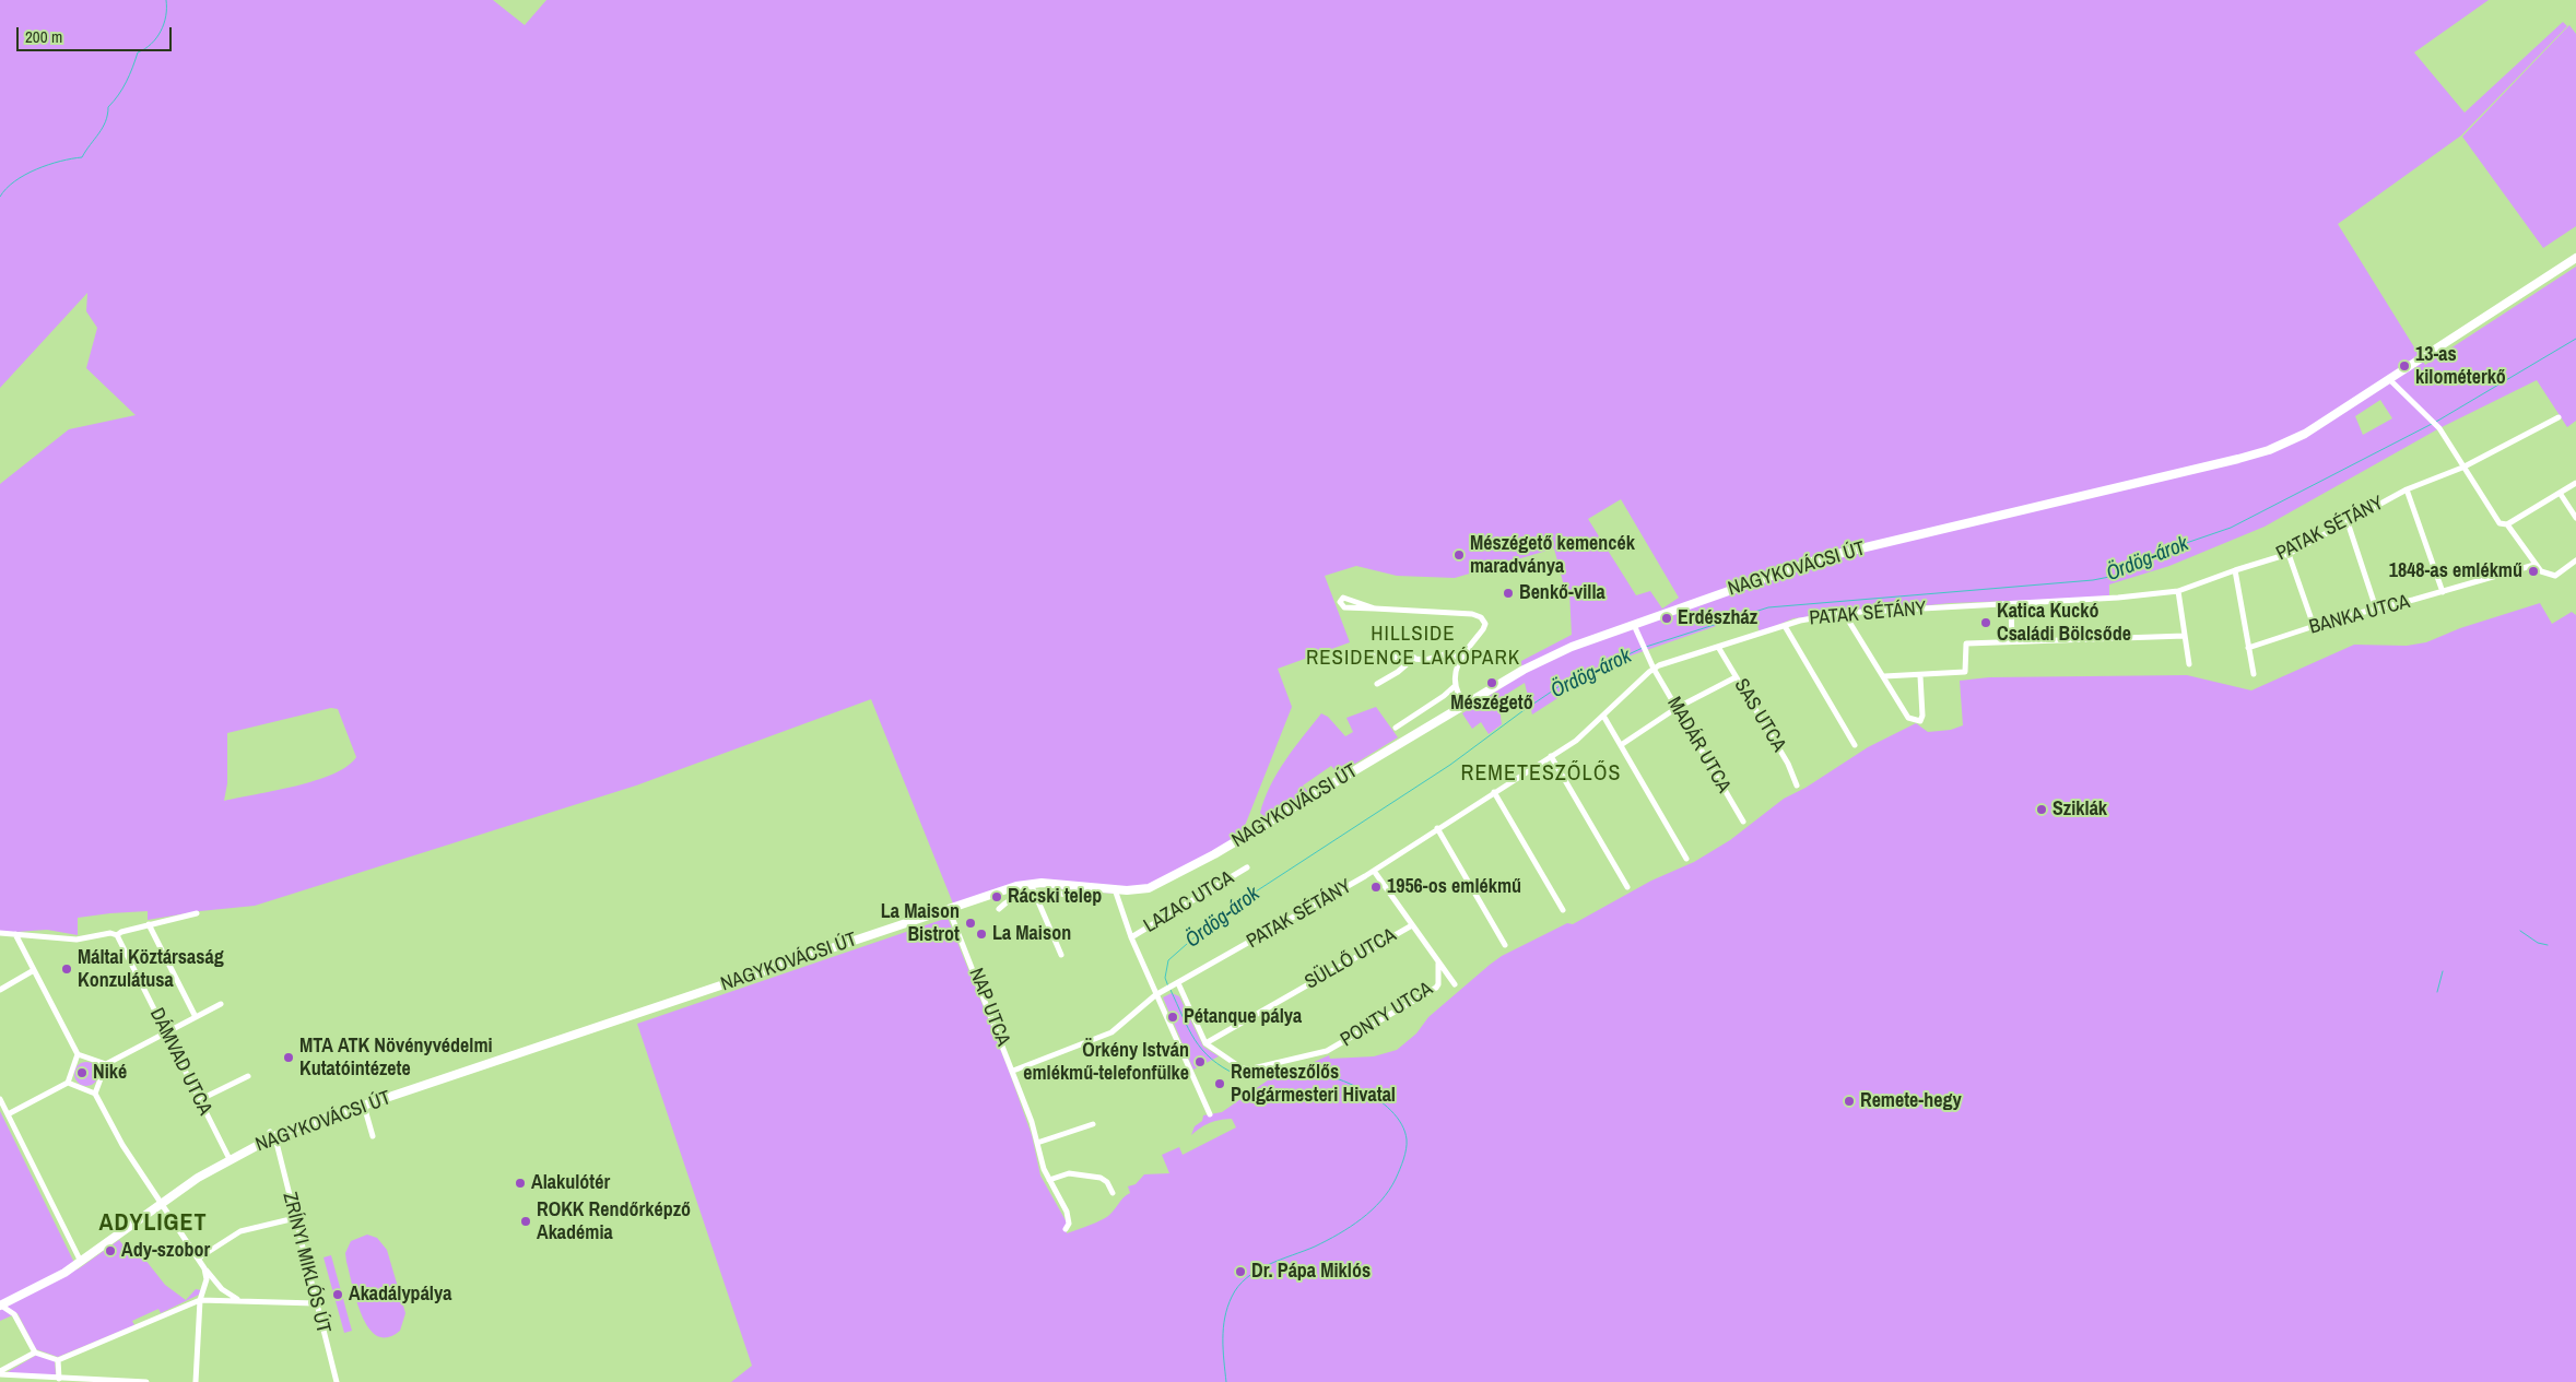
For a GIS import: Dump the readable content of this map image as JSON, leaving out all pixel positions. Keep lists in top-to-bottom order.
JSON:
{
  "streets": {
    "street": [
      "PATAK SÉTÁNY",
      "NAGYKOVÁCSI ÚT",
      "BANKA UTCA",
      "SAS UTCA",
      "MADÁR UTCA",
      "LAZAC UTCA",
      "SÜLLŐ UTCA",
      "NAP UTCA",
      "PONTY UTCA",
      "DÁMVAD UTCA",
      "ZRÍNYI MIKLÓS ÚT"
    ]
  },
  "crossings": [
    ["PATAK SÉTÁNY", "SAS UTCA"],
    ["PATAK SÉTÁNY", "MADÁR UTCA"],
    ["PATAK SÉTÁNY", "NAP UTCA"],
    ["NAGYKOVÁCSI ÚT", "MADÁR UTCA"],
    ["NAGYKOVÁCSI ÚT", "NAP UTCA"],
    ["NAGYKOVÁCSI ÚT", "DÁMVAD UTCA"],
    ["NAGYKOVÁCSI ÚT", "ZRÍNYI MIKLÓS ÚT"],
    ["SÜLLŐ UTCA", "PONTY UTCA"]
  ],
  "districts": ["HILLSIDE RESIDENCE LAKÓPARK", "REMETESZŐLŐS", "ADYLIGET"],
  "water": ["Ördög-árok"],
  "places": [
    "13-as kilométerkő",
    "Mészégető kemencék maradványa",
    "1848-as emlékmű",
    "Benkő-villa",
    "Erdészház",
    "Katica Kuckó Családi Bölcsőde",
    "Mészégető",
    "Sziklák",
    "1956-os emlékmű",
    "Rácski telep",
    "La Maison Bistrot",
    "La Maison",
    "Máltai Köztársaság Konzulátusa",
    "Pétanque pálya",
    "MTA ATK Növényvédelmi Kutatóintézete",
    "Örkény István emlékmű-telefonfülke",
    "Niké",
    "Remeteszőlős Polgármesteri Hivatal",
    "Remete-hegy",
    "Alakulótér",
    "ROKK Rendőrképző Akadémia",
    "Ady-szobor",
    "Dr. Pápa Miklós",
    "Akadálypálya"
  ],
  "scale_bar": "200 m"
}
